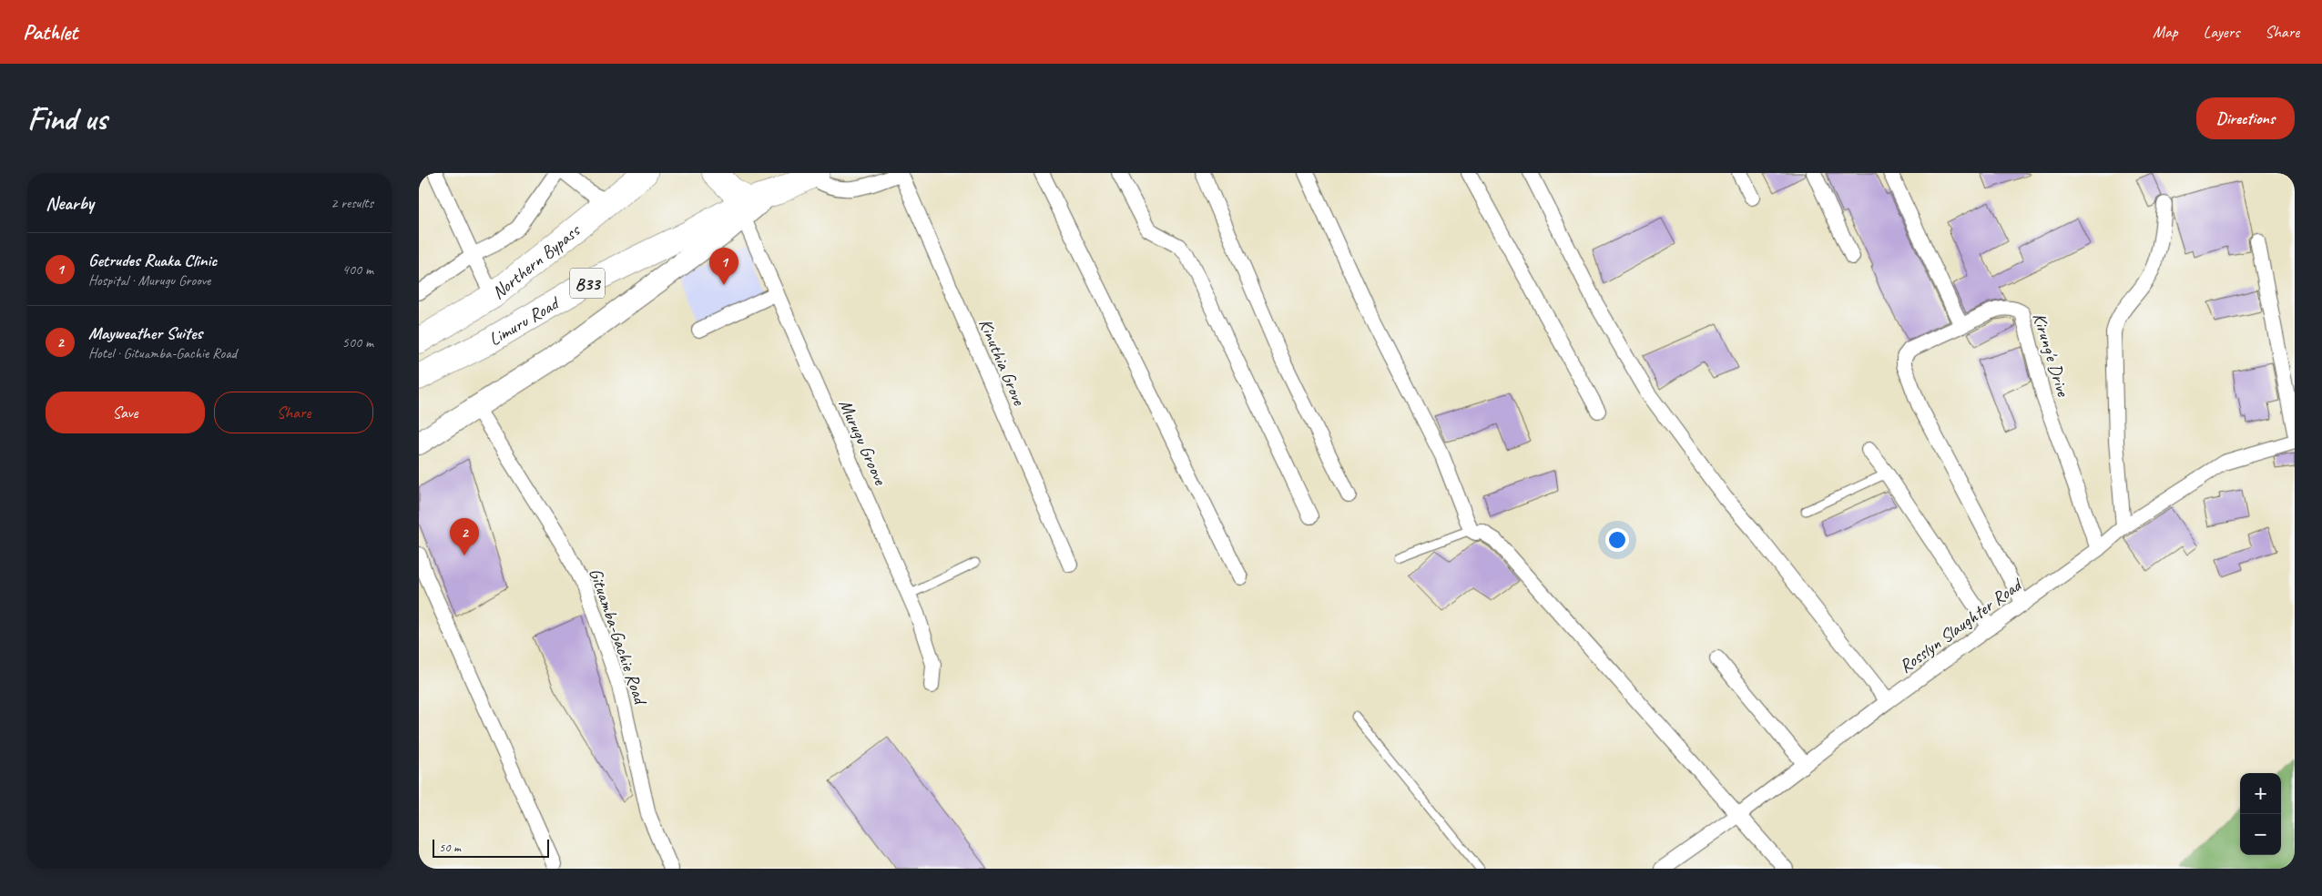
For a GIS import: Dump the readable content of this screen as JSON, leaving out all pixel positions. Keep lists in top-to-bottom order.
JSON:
{
  "streets": {
    "highway": ["Northern Bypass", "B33", "Limuru Road"],
    "street": [
      "Kirung'e Drive",
      "Kinuthia Grove",
      "Murugu Groove",
      "Rosslyn Slaughter Road",
      "Gituamba-Gachie Road"
    ]
  },
  "crossings": [
    ["Limuru Road", "Murugu Groove"],
    ["Kirung'e Drive", "Rosslyn Slaughter Road"]
  ],
  "scale_bar": "50 m",
  "page": {
    "header": "Pathlet",
    "nav": ["Map", "Layers", "Share"],
    "buttons": [
      "Directions",
      ["Save", "Share"]
    ],
    "title": "Find us",
    "heading": ["Nearby", "2 results"],
    "list": [
      {
        "mark": "1",
        "name": "Getrudes Ruaka Clinic",
        "note": "Hospital · Murugu Groove",
        "value": "400 m"
      },
      {
        "mark": "2",
        "name": "Mayweather Suites",
        "note": "Hotel · Gituamba-Gachie Road",
        "value": "500 m"
      }
    ],
    "pins": ["1", "2"],
    "map_buttons": ["+", "−"],
    "scale": "50 m"
  }
}
